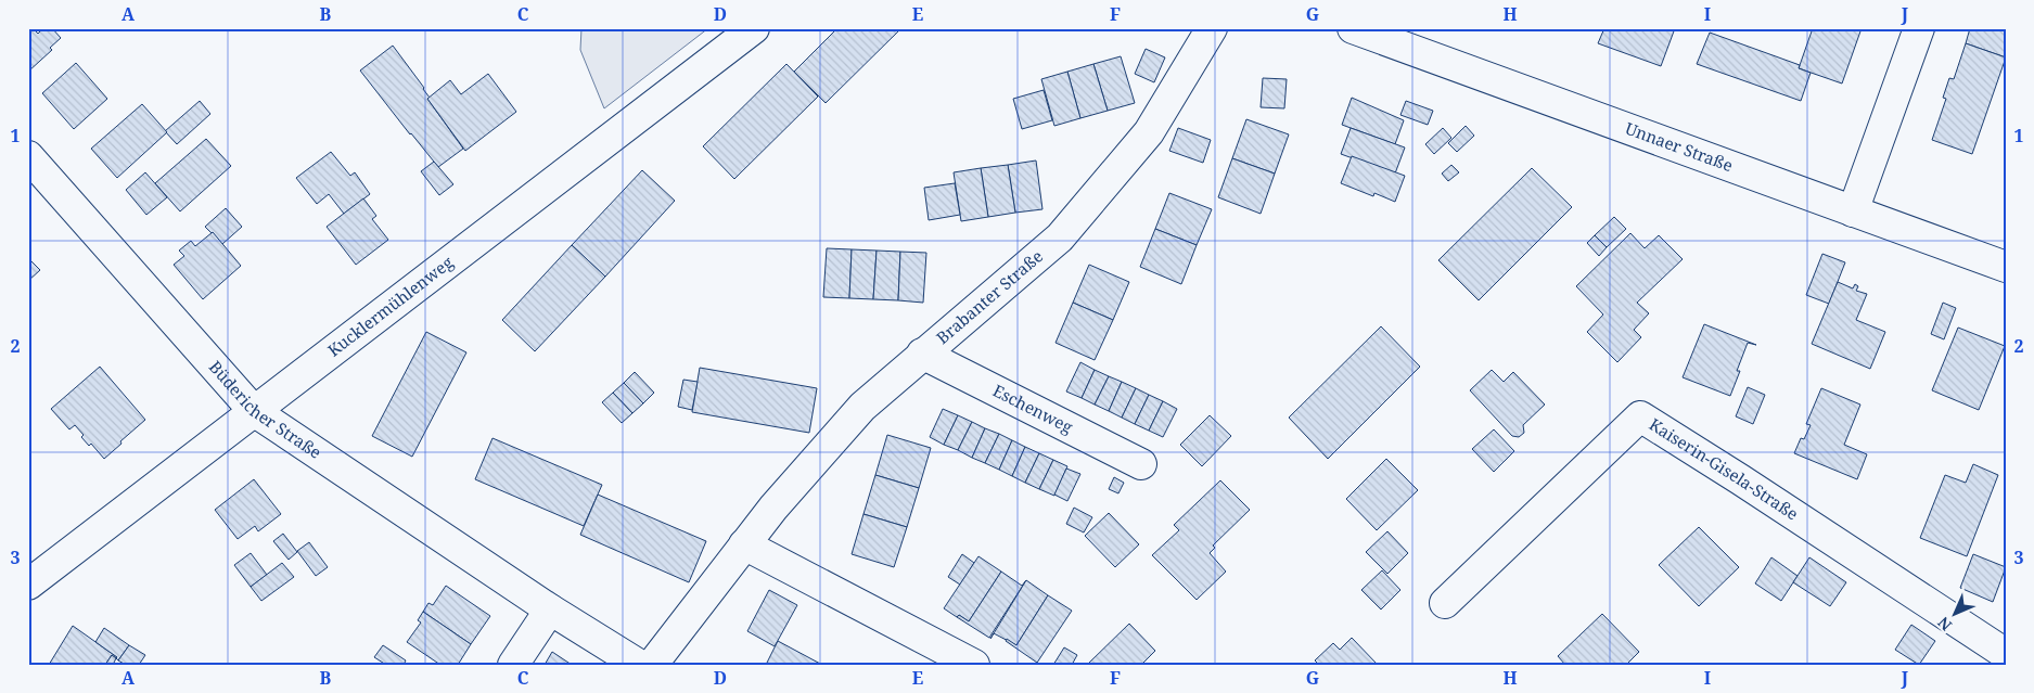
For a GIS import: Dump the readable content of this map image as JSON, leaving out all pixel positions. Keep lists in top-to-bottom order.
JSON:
{
  "streets": {
    "street": [
      "Unnaer Straße",
      "Brabanter Straße",
      "Kucklermühlenweg",
      "Büdericher Straße",
      "Eschenweg",
      "Kaiserin-Gisela-Straße"
    ]
  },
  "crossings": [
    ["Brabanter Straße", "Eschenweg"],
    ["Kucklermühlenweg", "Büdericher Straße"]
  ],
  "north": "bottom left",
  "grid": {
    "columns": [
      "A",
      "B",
      "C",
      "D",
      "E",
      "F",
      "G",
      "H",
      "I",
      "J"
    ],
    "rows": ["1", "2", "3"]
  }
}
